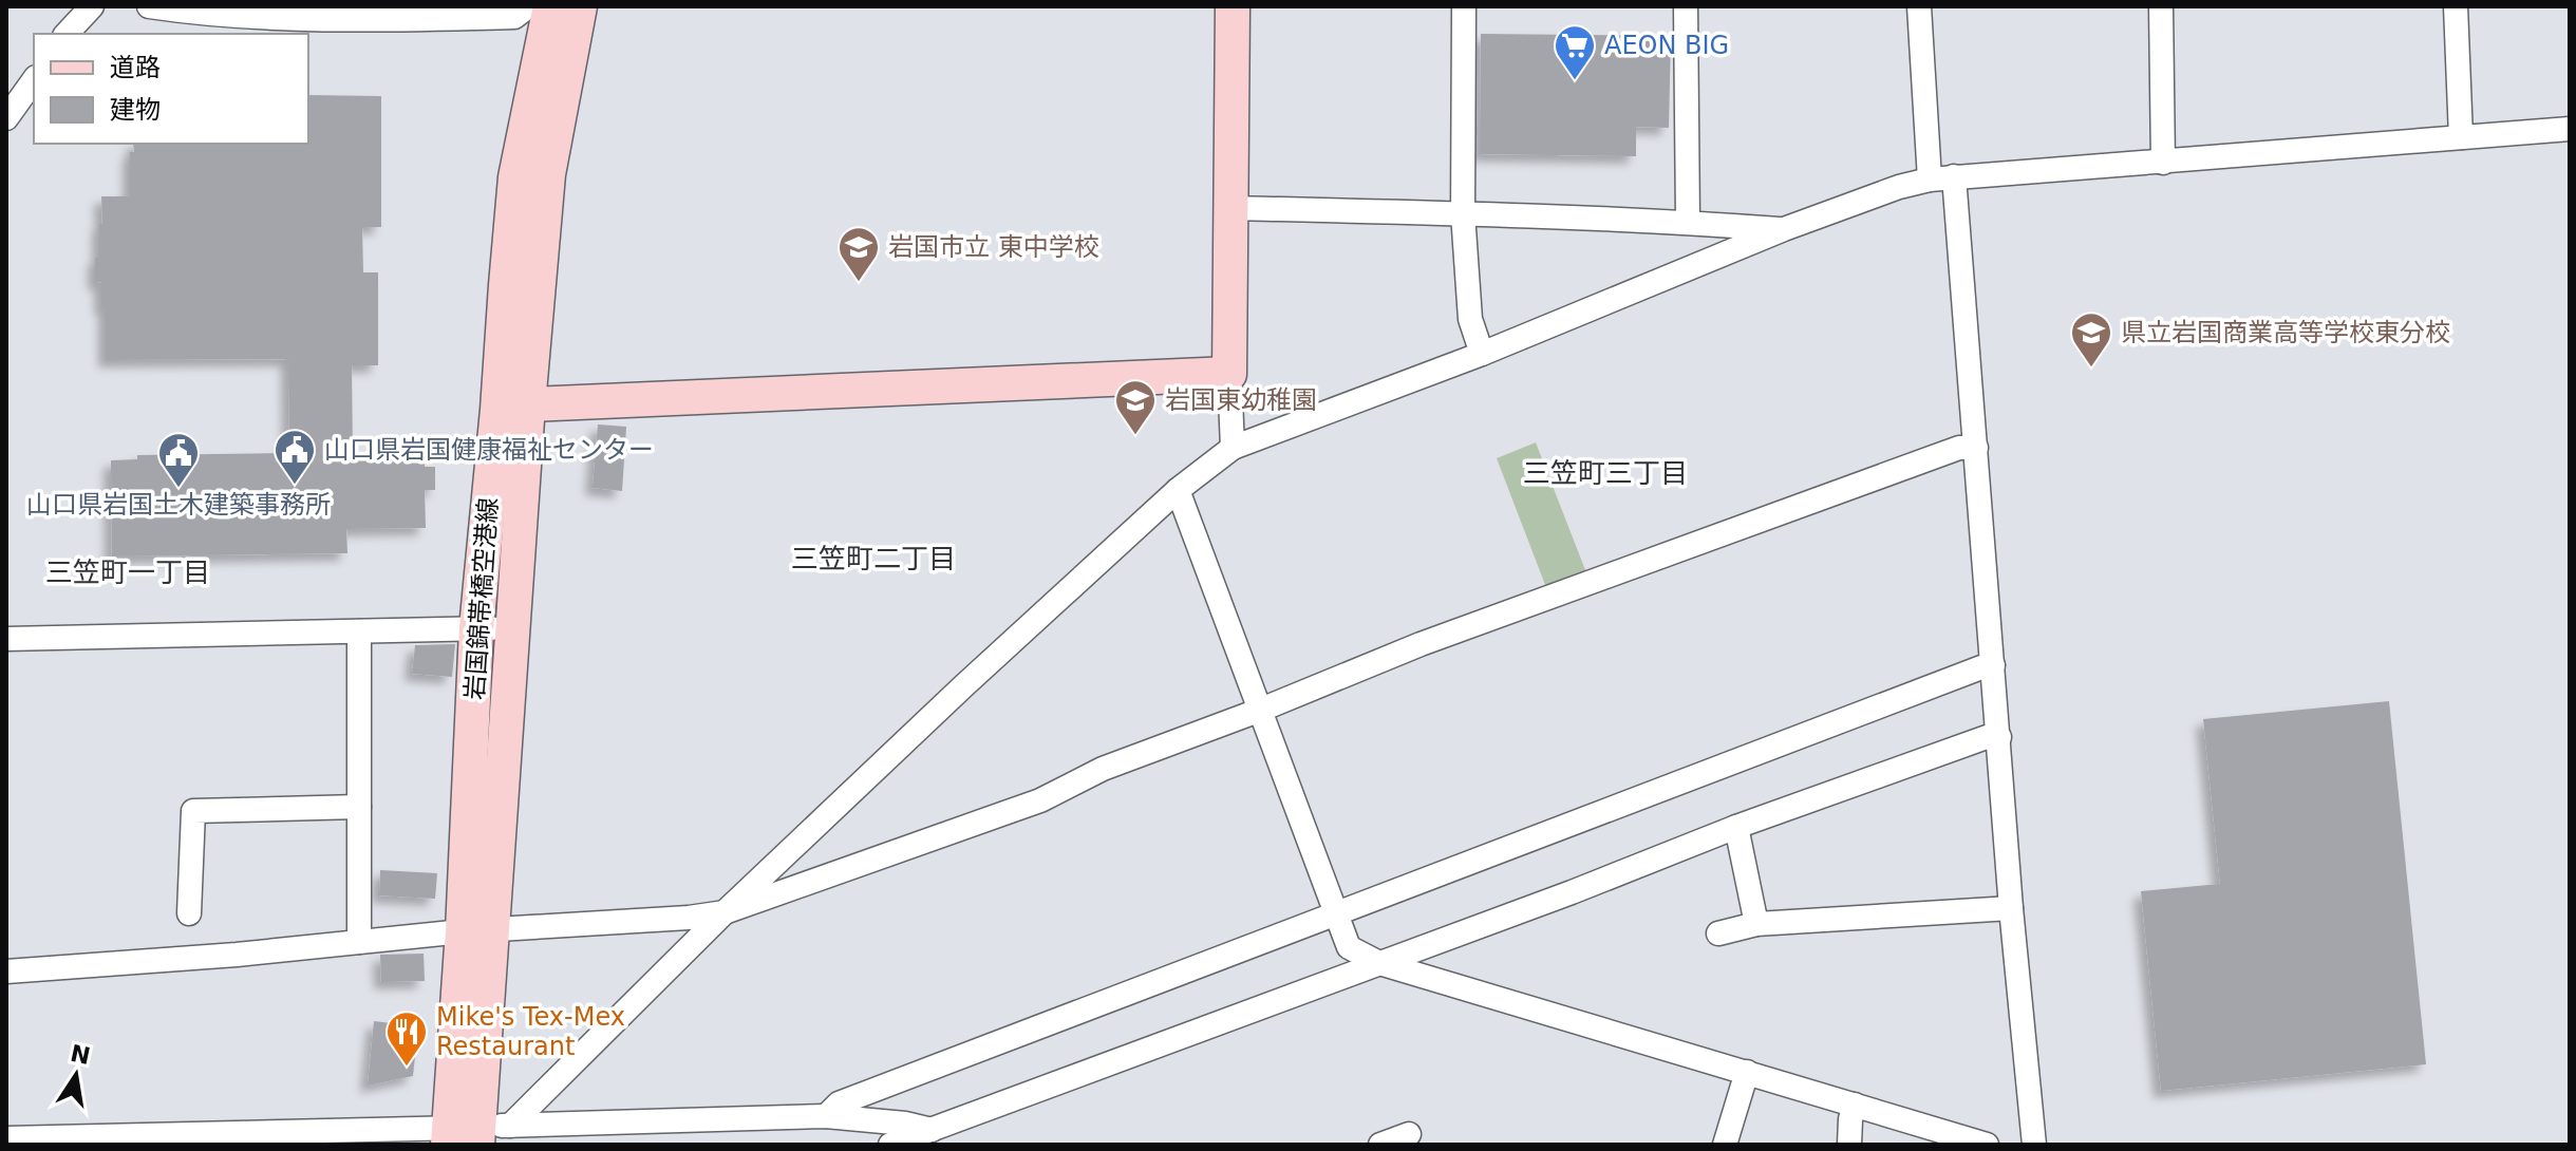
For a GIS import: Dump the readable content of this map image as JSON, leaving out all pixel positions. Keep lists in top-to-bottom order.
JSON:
{
  "streets": {
    "main road": ["岩国錦帯橋空港線"]
  },
  "districts": ["三笠町三丁目", "三笠町二丁目", "三笠町一丁目"],
  "places": {
    "supermarket": ["AEON BIG"],
    "school or university": ["岩国市立 東中学校", "県立岩国商業高等学校東分校", "岩国東幼稚園"],
    "public building": ["山口県岩国健康福祉センター", "山口県岩国土木建築事務所"],
    "restaurant": ["Mike's Tex-Mex Restaurant"]
  },
  "legend": ["道路", "建物"],
  "north": "top"
}
